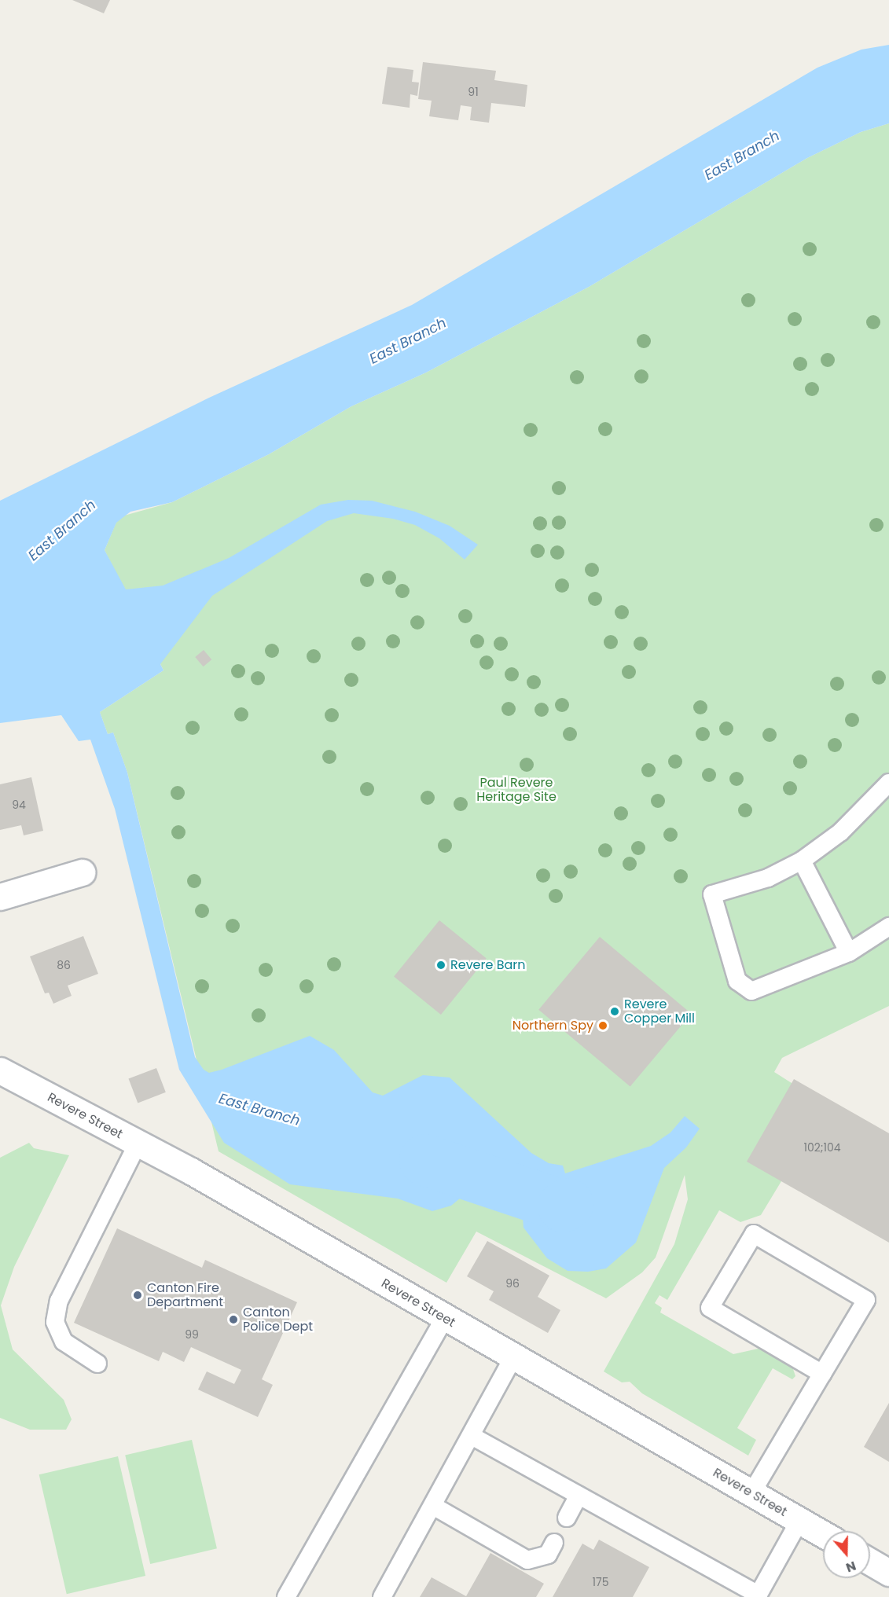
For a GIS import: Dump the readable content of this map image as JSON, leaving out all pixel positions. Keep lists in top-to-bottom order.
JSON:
{
  "streets": {
    "street": ["Revere Street"]
  },
  "water": ["East Branch"],
  "parks": ["Paul Revere Heritage Site"],
  "places": [
    "Revere Barn",
    "Revere Copper Mill",
    "Northern Spy",
    "Canton Fire Department",
    "Canton Police Dept"
  ],
  "house_numbers": [
    "91",
    "94",
    "86",
    "102;104",
    "96",
    "99",
    "175"
  ],
  "north": "bottom"
}
